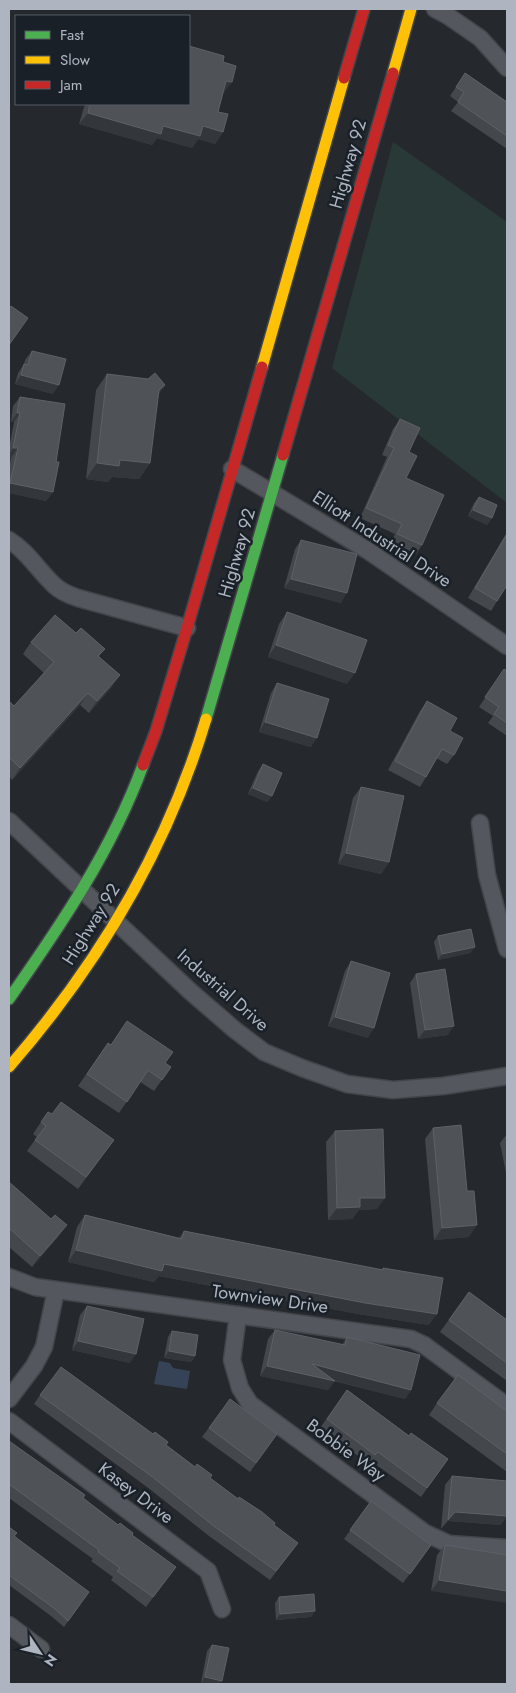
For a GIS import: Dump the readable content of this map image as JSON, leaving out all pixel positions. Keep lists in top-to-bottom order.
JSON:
{
  "streets": {
    "main road": ["Highway 92"],
    "street": [
      "Elliott Industrial Drive",
      "Industrial Drive",
      "Townview Drive",
      "Bobbie Way",
      "Kasey Drive"
    ]
  },
  "crossings": [
    ["Highway 92", "Elliott Industrial Drive"],
    ["Highway 92", "Industrial Drive"],
    ["Townview Drive", "Bobbie Way"]
  ],
  "legend": ["Fast", "Slow", "Jam"],
  "north": "bottom right"
}
